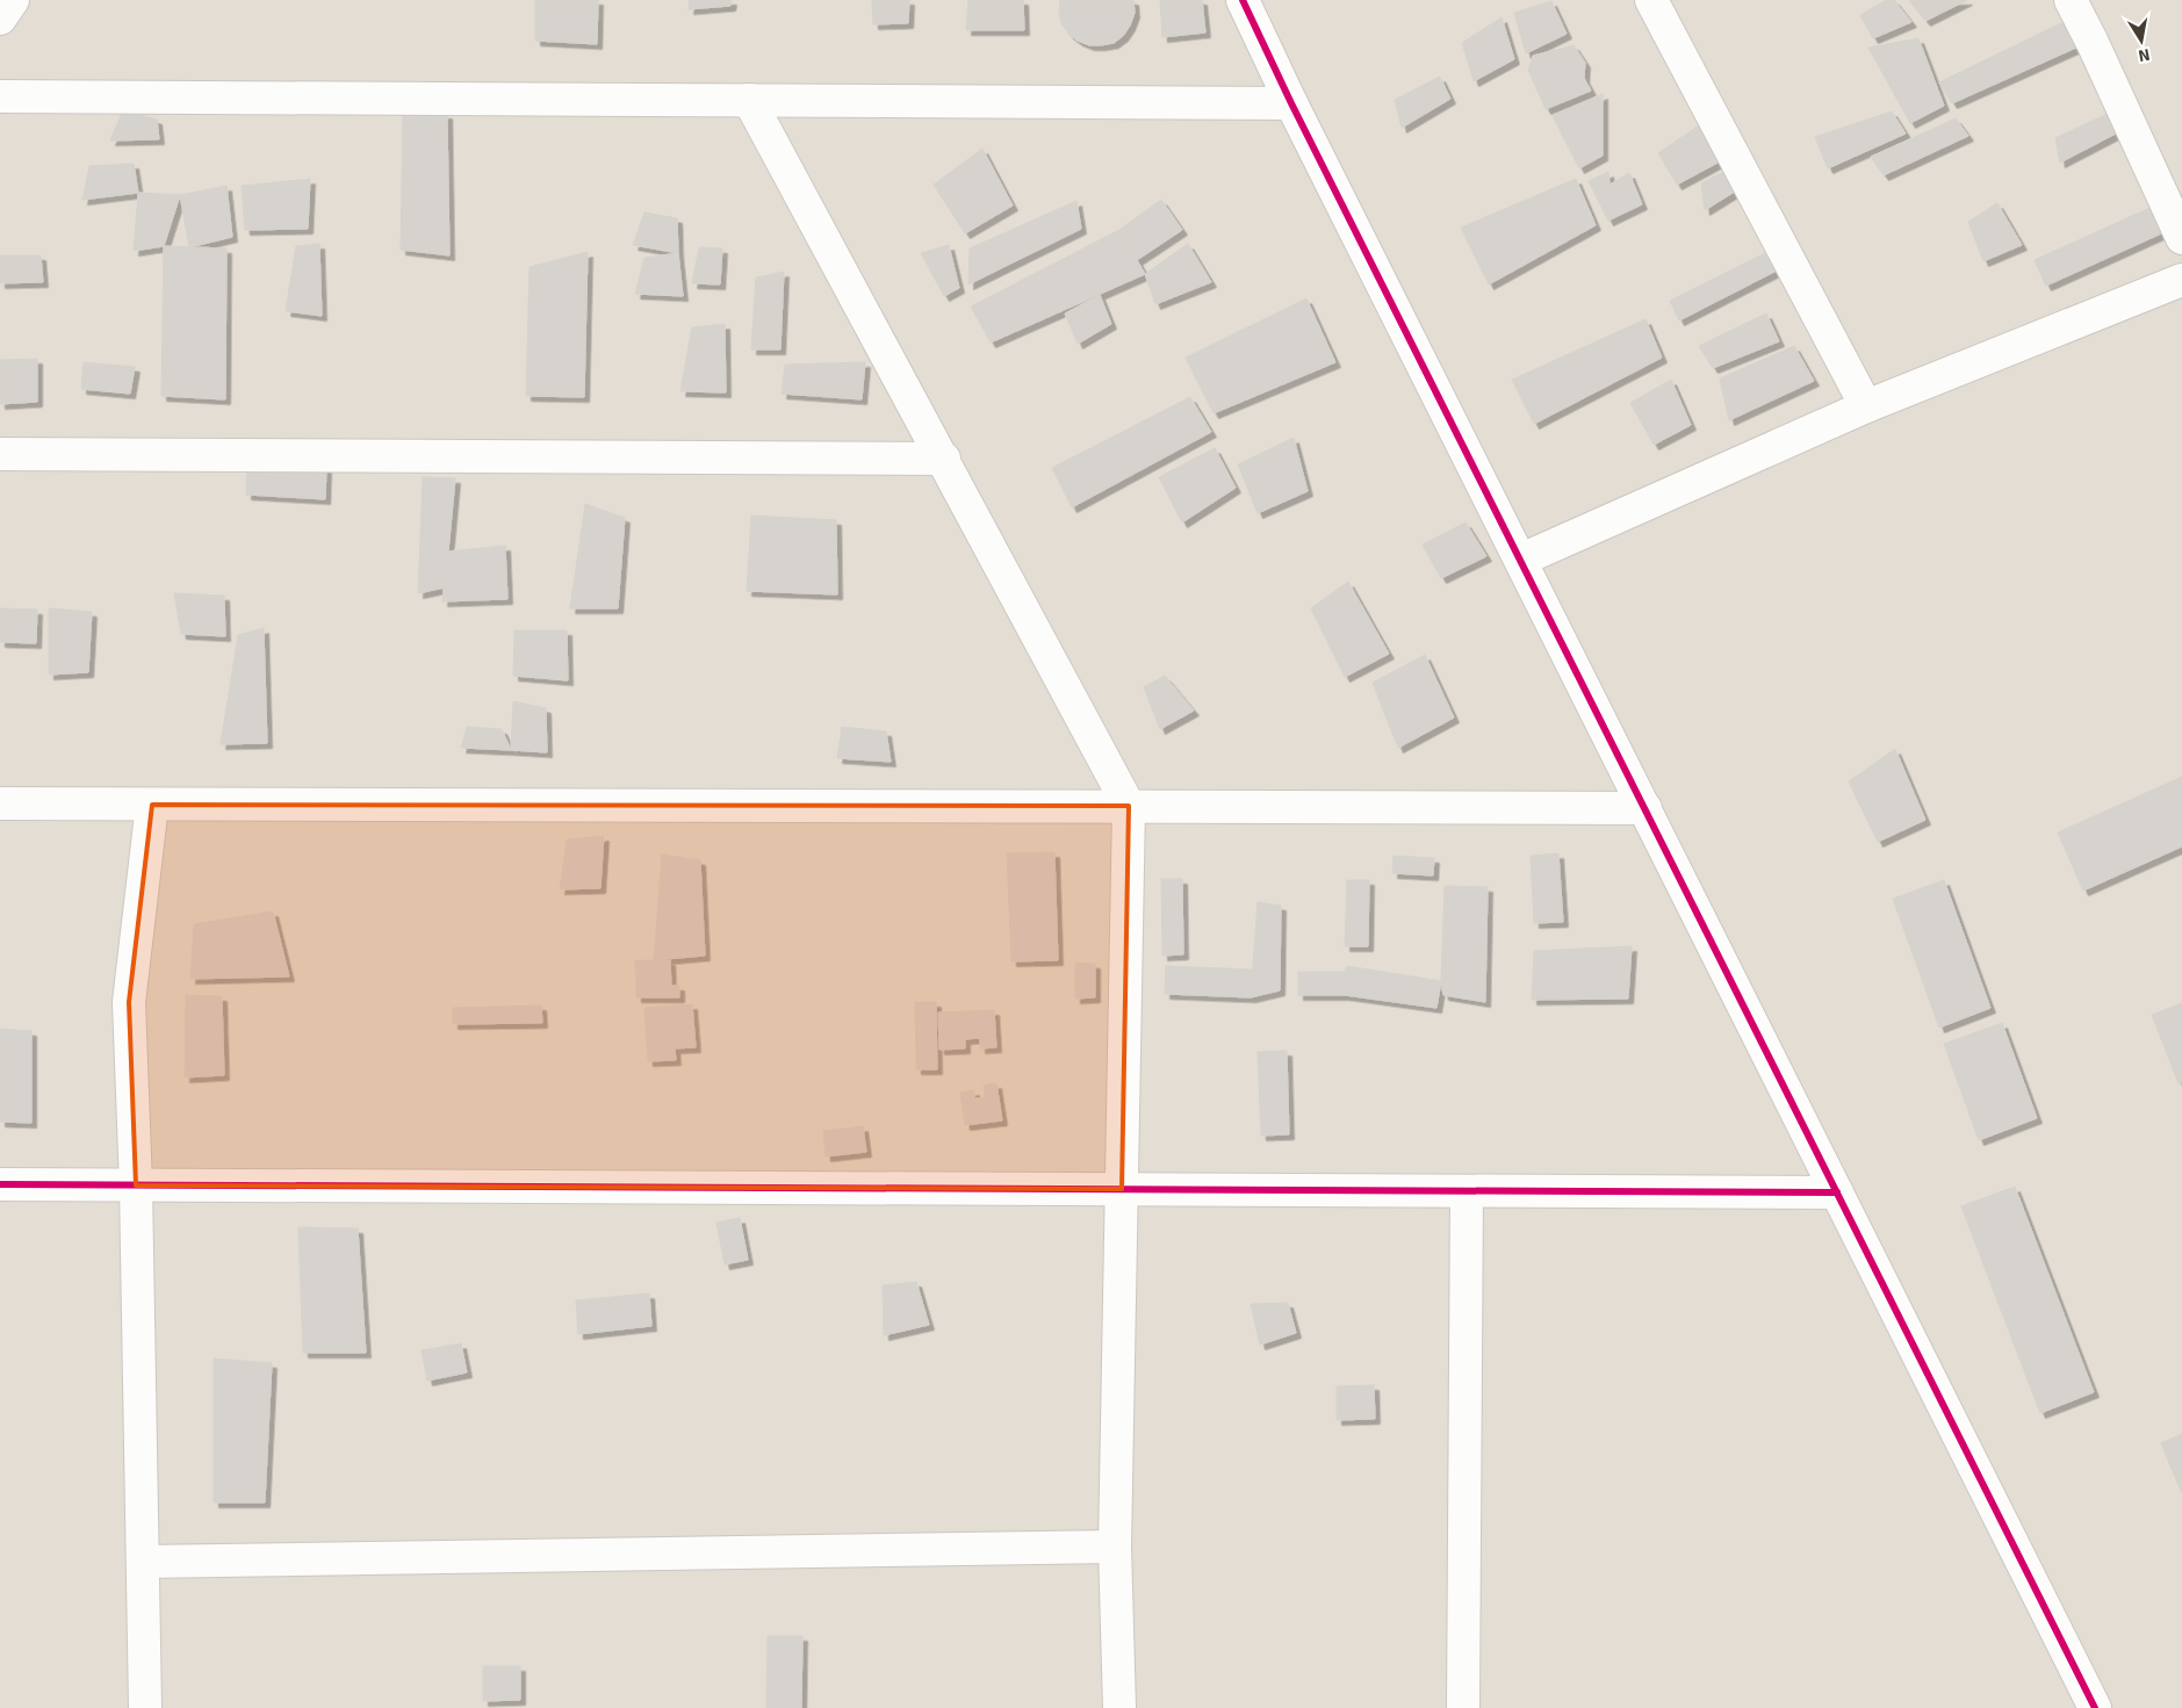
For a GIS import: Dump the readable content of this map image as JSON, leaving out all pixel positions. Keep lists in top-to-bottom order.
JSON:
{
  "north": "bottom"
}
